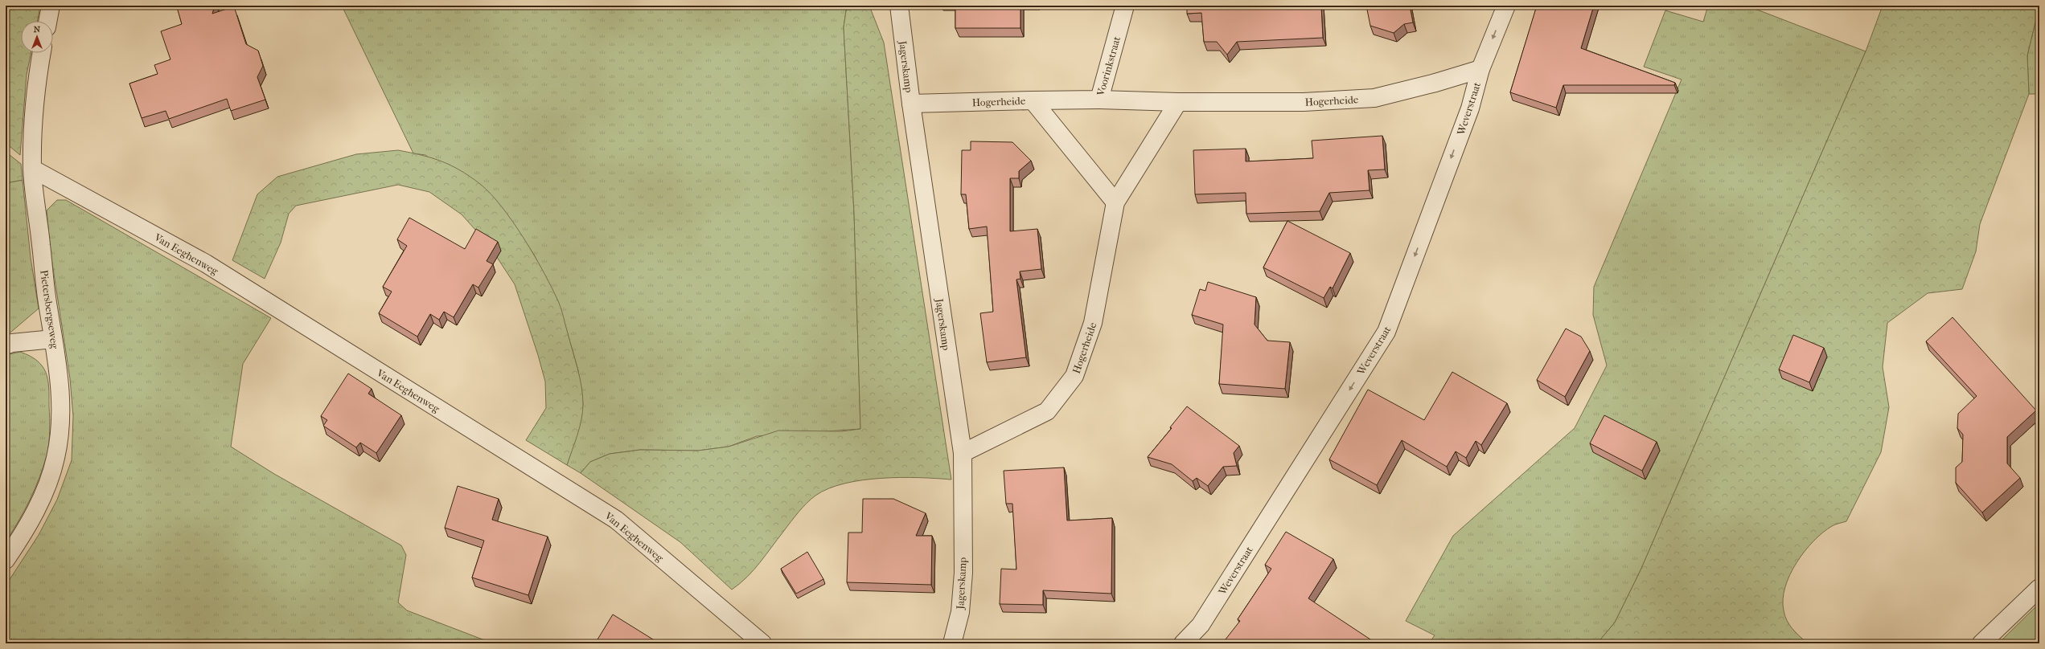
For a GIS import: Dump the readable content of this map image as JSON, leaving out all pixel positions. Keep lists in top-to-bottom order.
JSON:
{
  "streets": {
    "street": [
      "Voorinkstraat",
      "Jagerskamp",
      "Hogerheide",
      "Weverstraat",
      "Van Eeghenweg",
      "Pietersbergseweg"
    ]
  },
  "crossings": [
    ["Voorinkstraat", "Hogerheide"],
    ["Jagerskamp", "Hogerheide"],
    ["Hogerheide", "Weverstraat"],
    ["Van Eeghenweg", "Pietersbergseweg"]
  ],
  "one_way": ["Weverstraat"],
  "north": "top"
}
